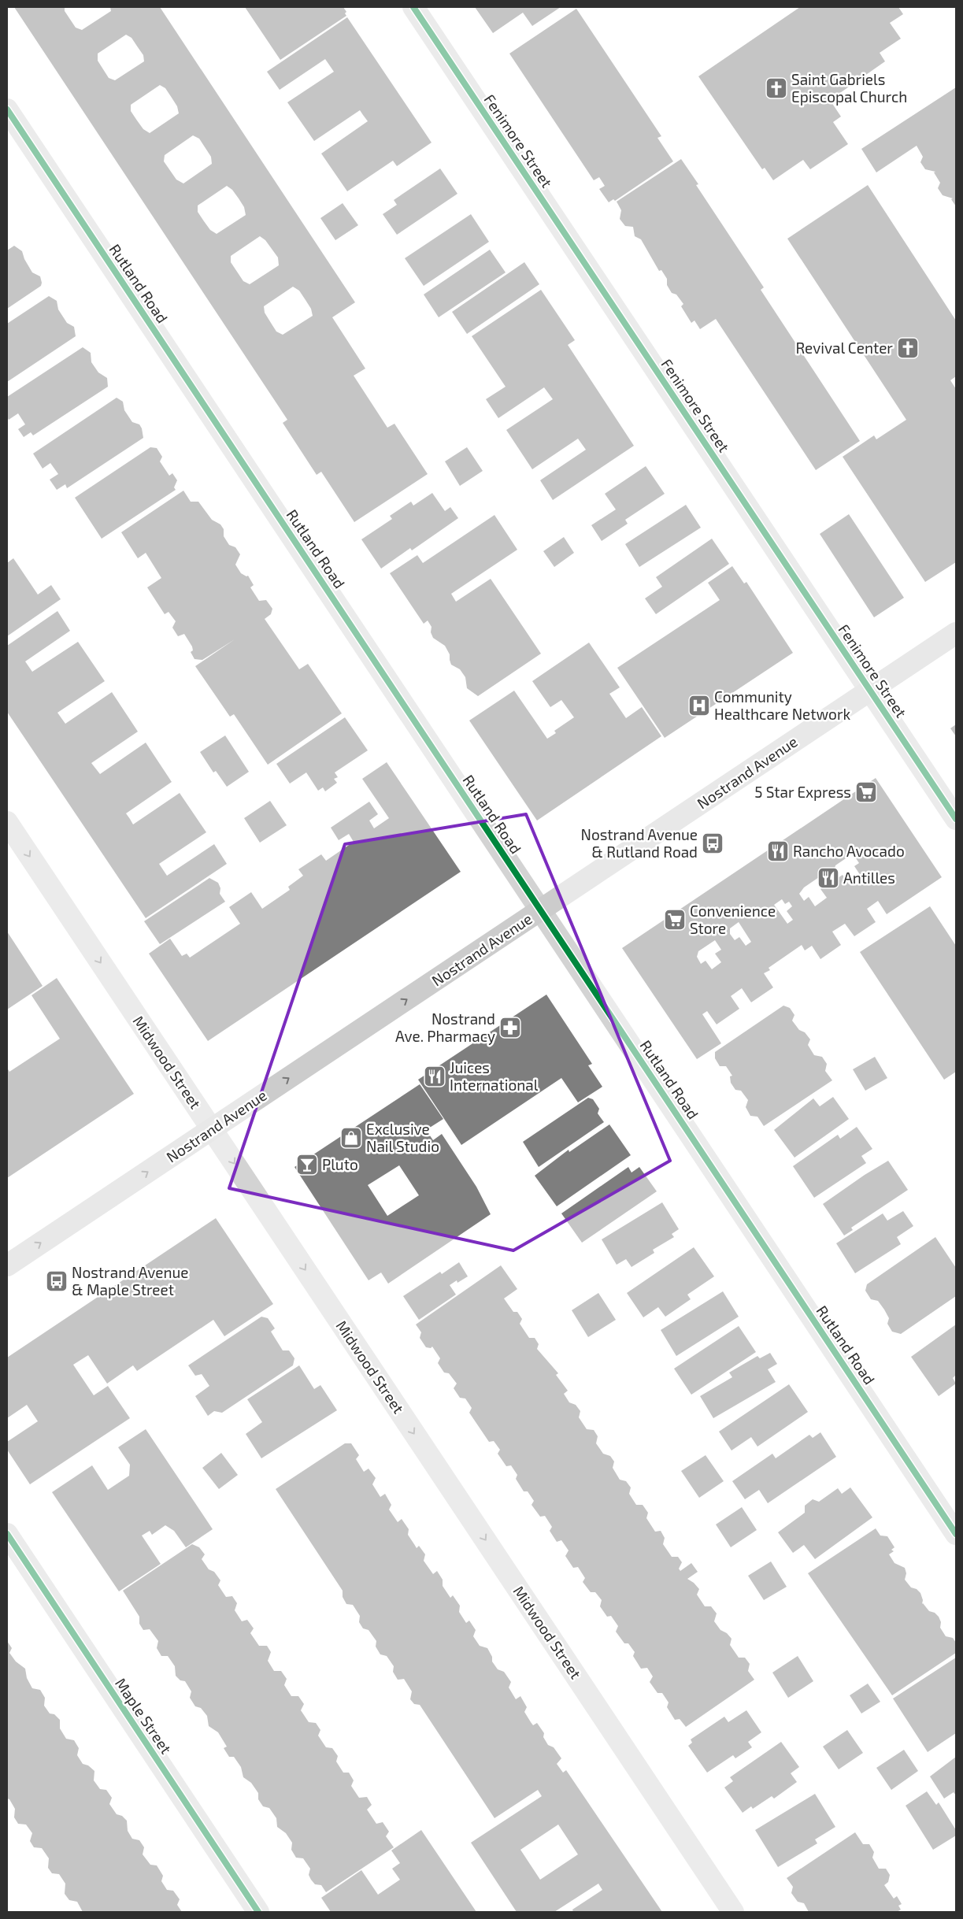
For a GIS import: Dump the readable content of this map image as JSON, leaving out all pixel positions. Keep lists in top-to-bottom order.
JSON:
{
  "streets": {
    "main road": ["Nostrand Avenue"],
    "street": [
      "Fenimore Street",
      "Rutland Road",
      "Midwood Street",
      "Maple Street"
    ]
  },
  "crossings": [
    ["Fenimore Street", "Nostrand Avenue"],
    ["Rutland Road", "Nostrand Avenue"],
    ["Nostrand Avenue", "Midwood Street"]
  ],
  "one_way": ["Nostrand Avenue", "Midwood Street"],
  "places": {
    "church": ["Saint Gabriels Episcopal Church", "Revival Center"],
    "hospital": ["Community Healthcare Network"],
    "supermarket": ["5 Star Express", "Convenience Store"],
    "bus stop": ["Nostrand Avenue & Rutland Road", "Nostrand Avenue & Maple Street"],
    "restaurant": ["Rancho Avocado", "Antilles", "Juices International"],
    "pharmacy": ["Nostrand Ave. Pharmacy"],
    "shop": ["Exclusive Nail Studio"],
    "bar": ["Pluto"]
  }
}
